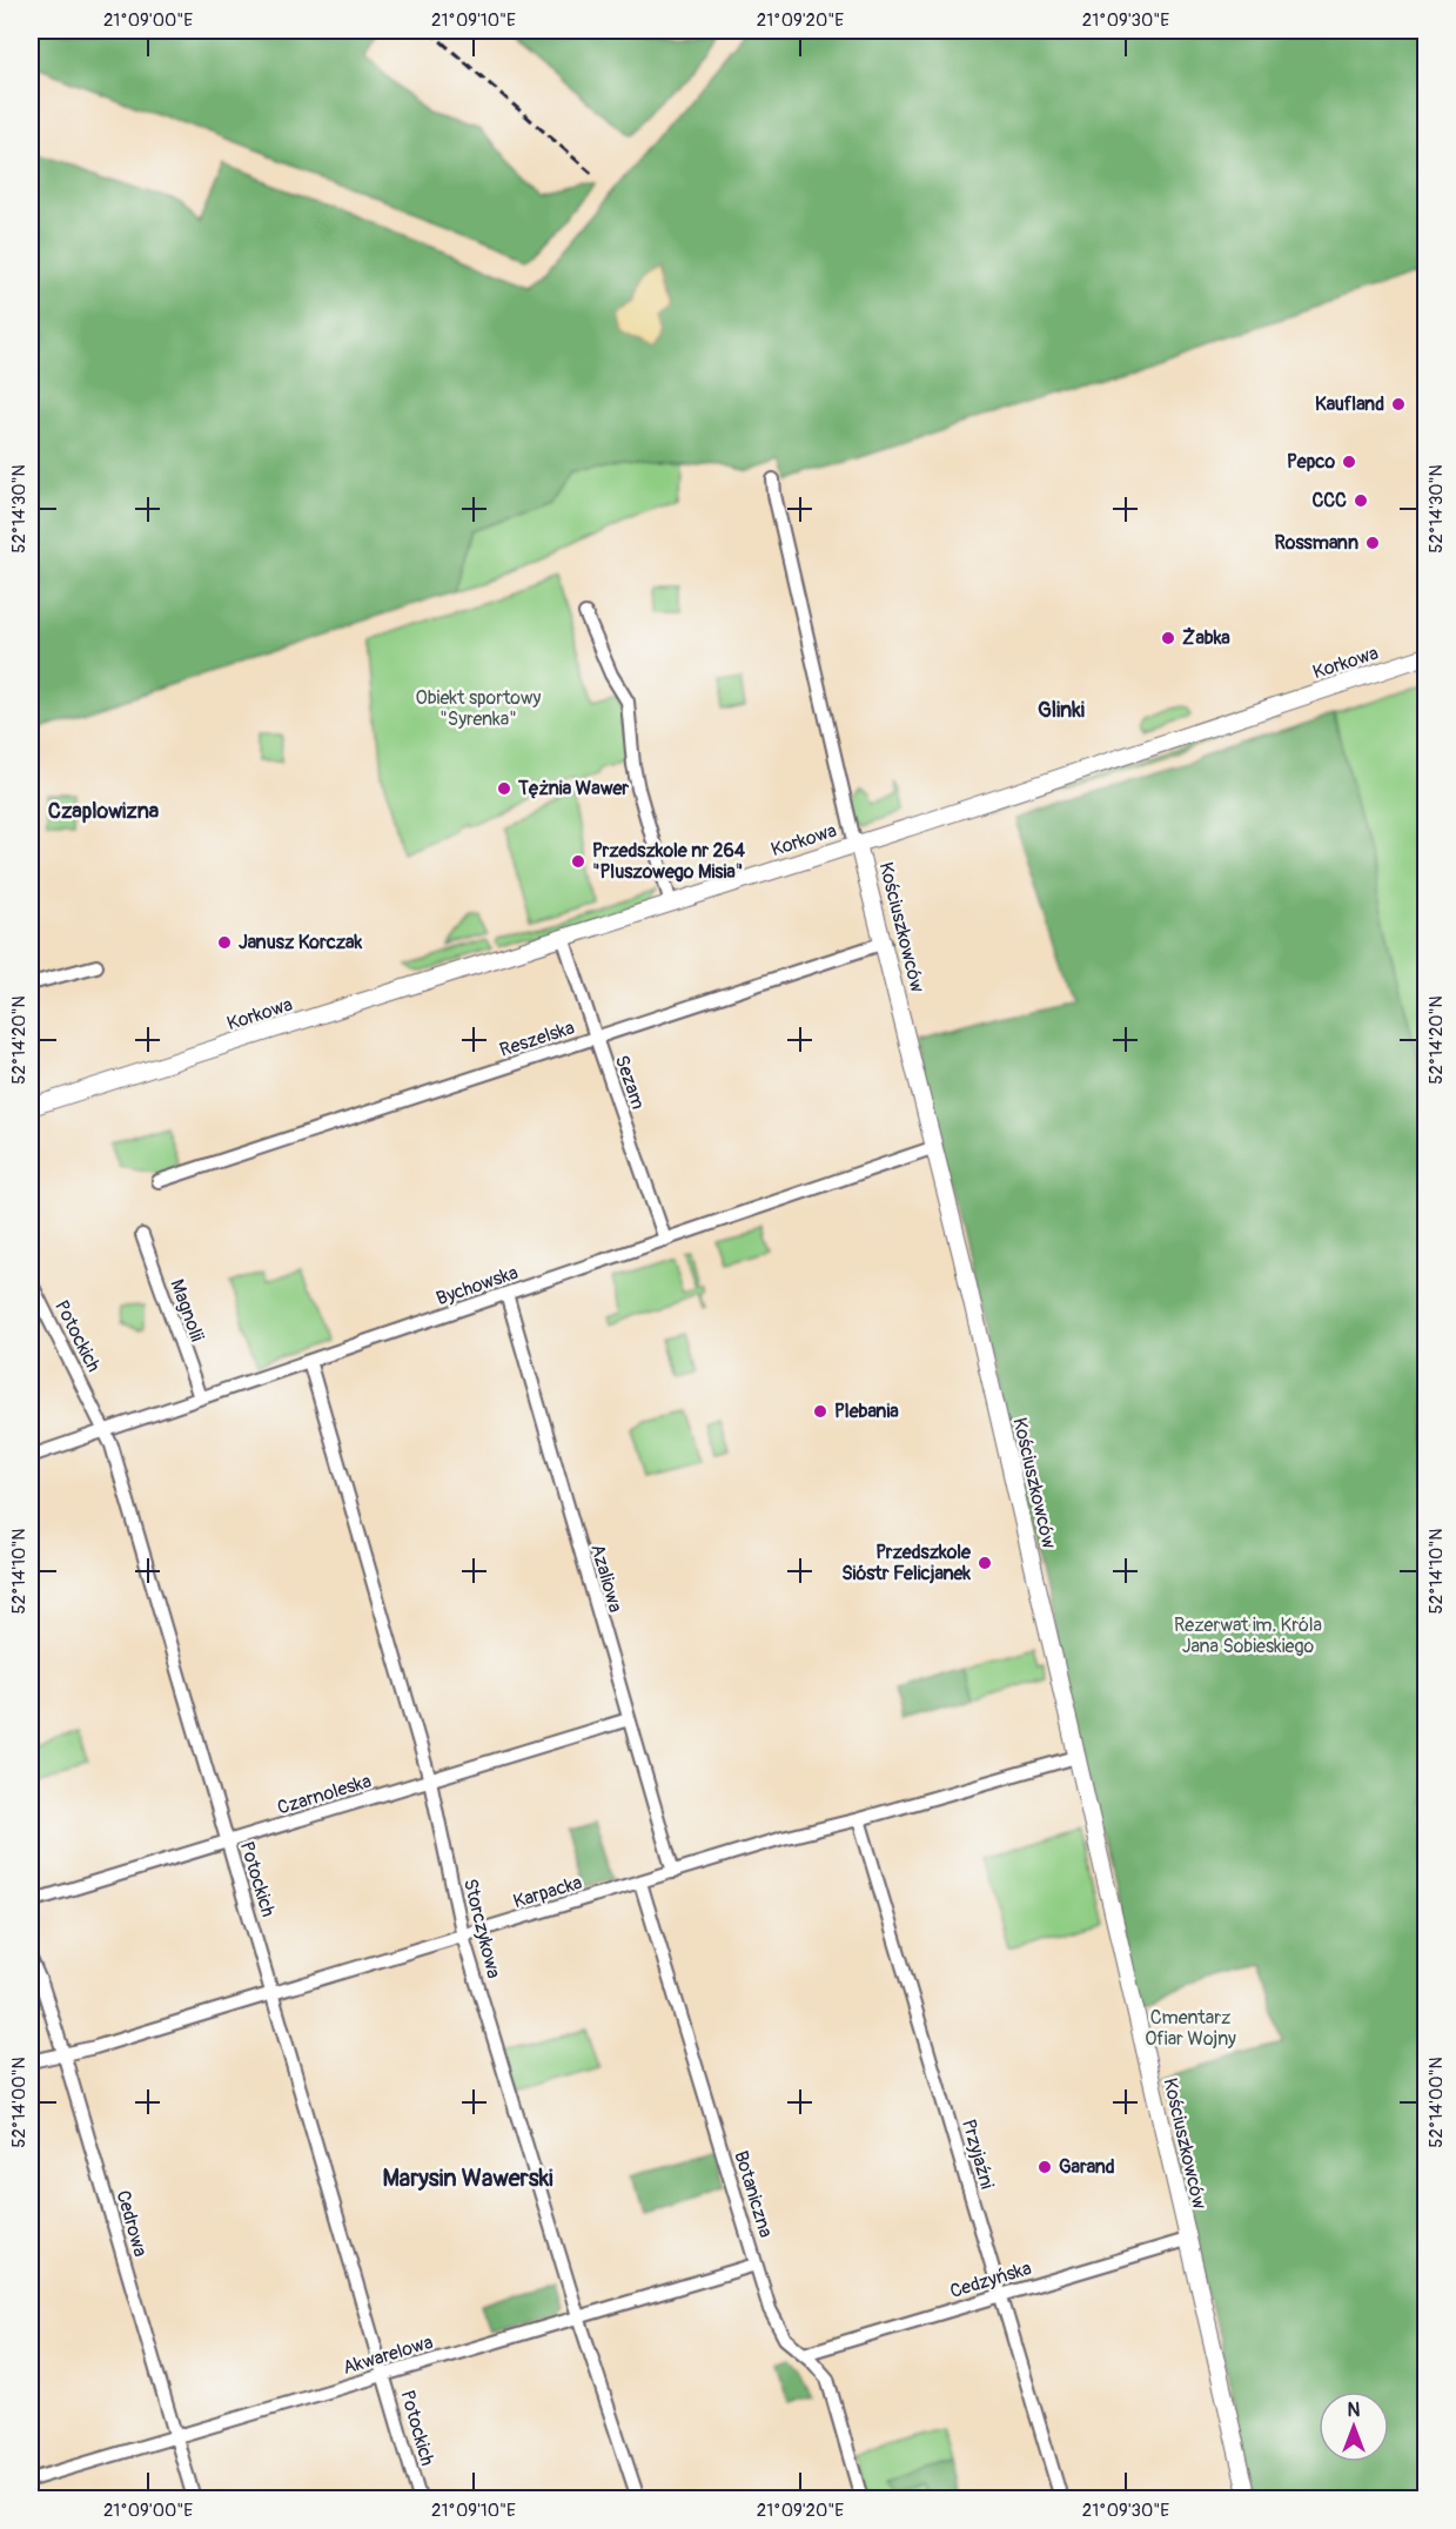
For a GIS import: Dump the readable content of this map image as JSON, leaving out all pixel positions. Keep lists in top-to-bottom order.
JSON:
{
  "streets": {
    "street": [
      "Korkowa",
      "Kościuszkowców",
      "Reszelska",
      "Sezam",
      "Bychowska",
      "Magnolii",
      "Potockich",
      "Azaliowa",
      "Czarnoleska",
      "Karpacka",
      "Storczykowa",
      "Przyjaźni",
      "Botaniczna",
      "Cedrowa",
      "Cedzyńska",
      "Akwarelowa"
    ]
  },
  "crossings": [
    ["Korkowa", "Kościuszkowców"],
    ["Korkowa", "Sezam"],
    ["Kościuszkowców", "Reszelska"],
    ["Kościuszkowców", "Bychowska"],
    ["Kościuszkowców", "Karpacka"],
    ["Kościuszkowców", "Cedzyńska"],
    ["Reszelska", "Sezam"],
    ["Sezam", "Bychowska"],
    ["Bychowska", "Magnolii"],
    ["Bychowska", "Potockich"],
    ["Bychowska", "Azaliowa"],
    ["Bychowska", "Storczykowa"],
    ["Potockich", "Czarnoleska"],
    ["Potockich", "Karpacka"],
    ["Potockich", "Akwarelowa"],
    ["Azaliowa", "Czarnoleska"],
    ["Azaliowa", "Karpacka"],
    ["Czarnoleska", "Storczykowa"],
    ["Karpacka", "Storczykowa"],
    ["Karpacka", "Przyjaźni"],
    ["Karpacka", "Botaniczna"],
    ["Karpacka", "Cedrowa"],
    ["Storczykowa", "Akwarelowa"],
    ["Przyjaźni", "Cedzyńska"],
    ["Botaniczna", "Cedzyńska"],
    ["Botaniczna", "Akwarelowa"],
    ["Cedrowa", "Akwarelowa"]
  ],
  "districts": ["Glinki", "Czaplowizna", "Marysin Wawerski"],
  "parks": ["Obiekt sportowy \"Syrenka\"", "Rezerwat im. Króla Jana Sobieskiego", "Cmentarz Ofiar Wojny"],
  "places": [
    "Kaufland",
    "Pepco",
    "CCC",
    "Rossmann",
    "Żabka",
    "Tężnia Wawer",
    "Przedszkole nr 264 \"Pluszowego Misia\"",
    "Janusz Korczak",
    "Plebania",
    "Przedszkole Sióstr Felicjanek",
    "Garand"
  ],
  "north": "top",
  "coordinates": [
    "21°09'00\"E",
    "21°09'10\"E",
    "21°09'20\"E",
    "21°09'30\"E",
    "52°14'30\"N",
    "52°14'20\"N",
    "52°14'10\"N",
    "52°14'00\"N"
  ]
}
